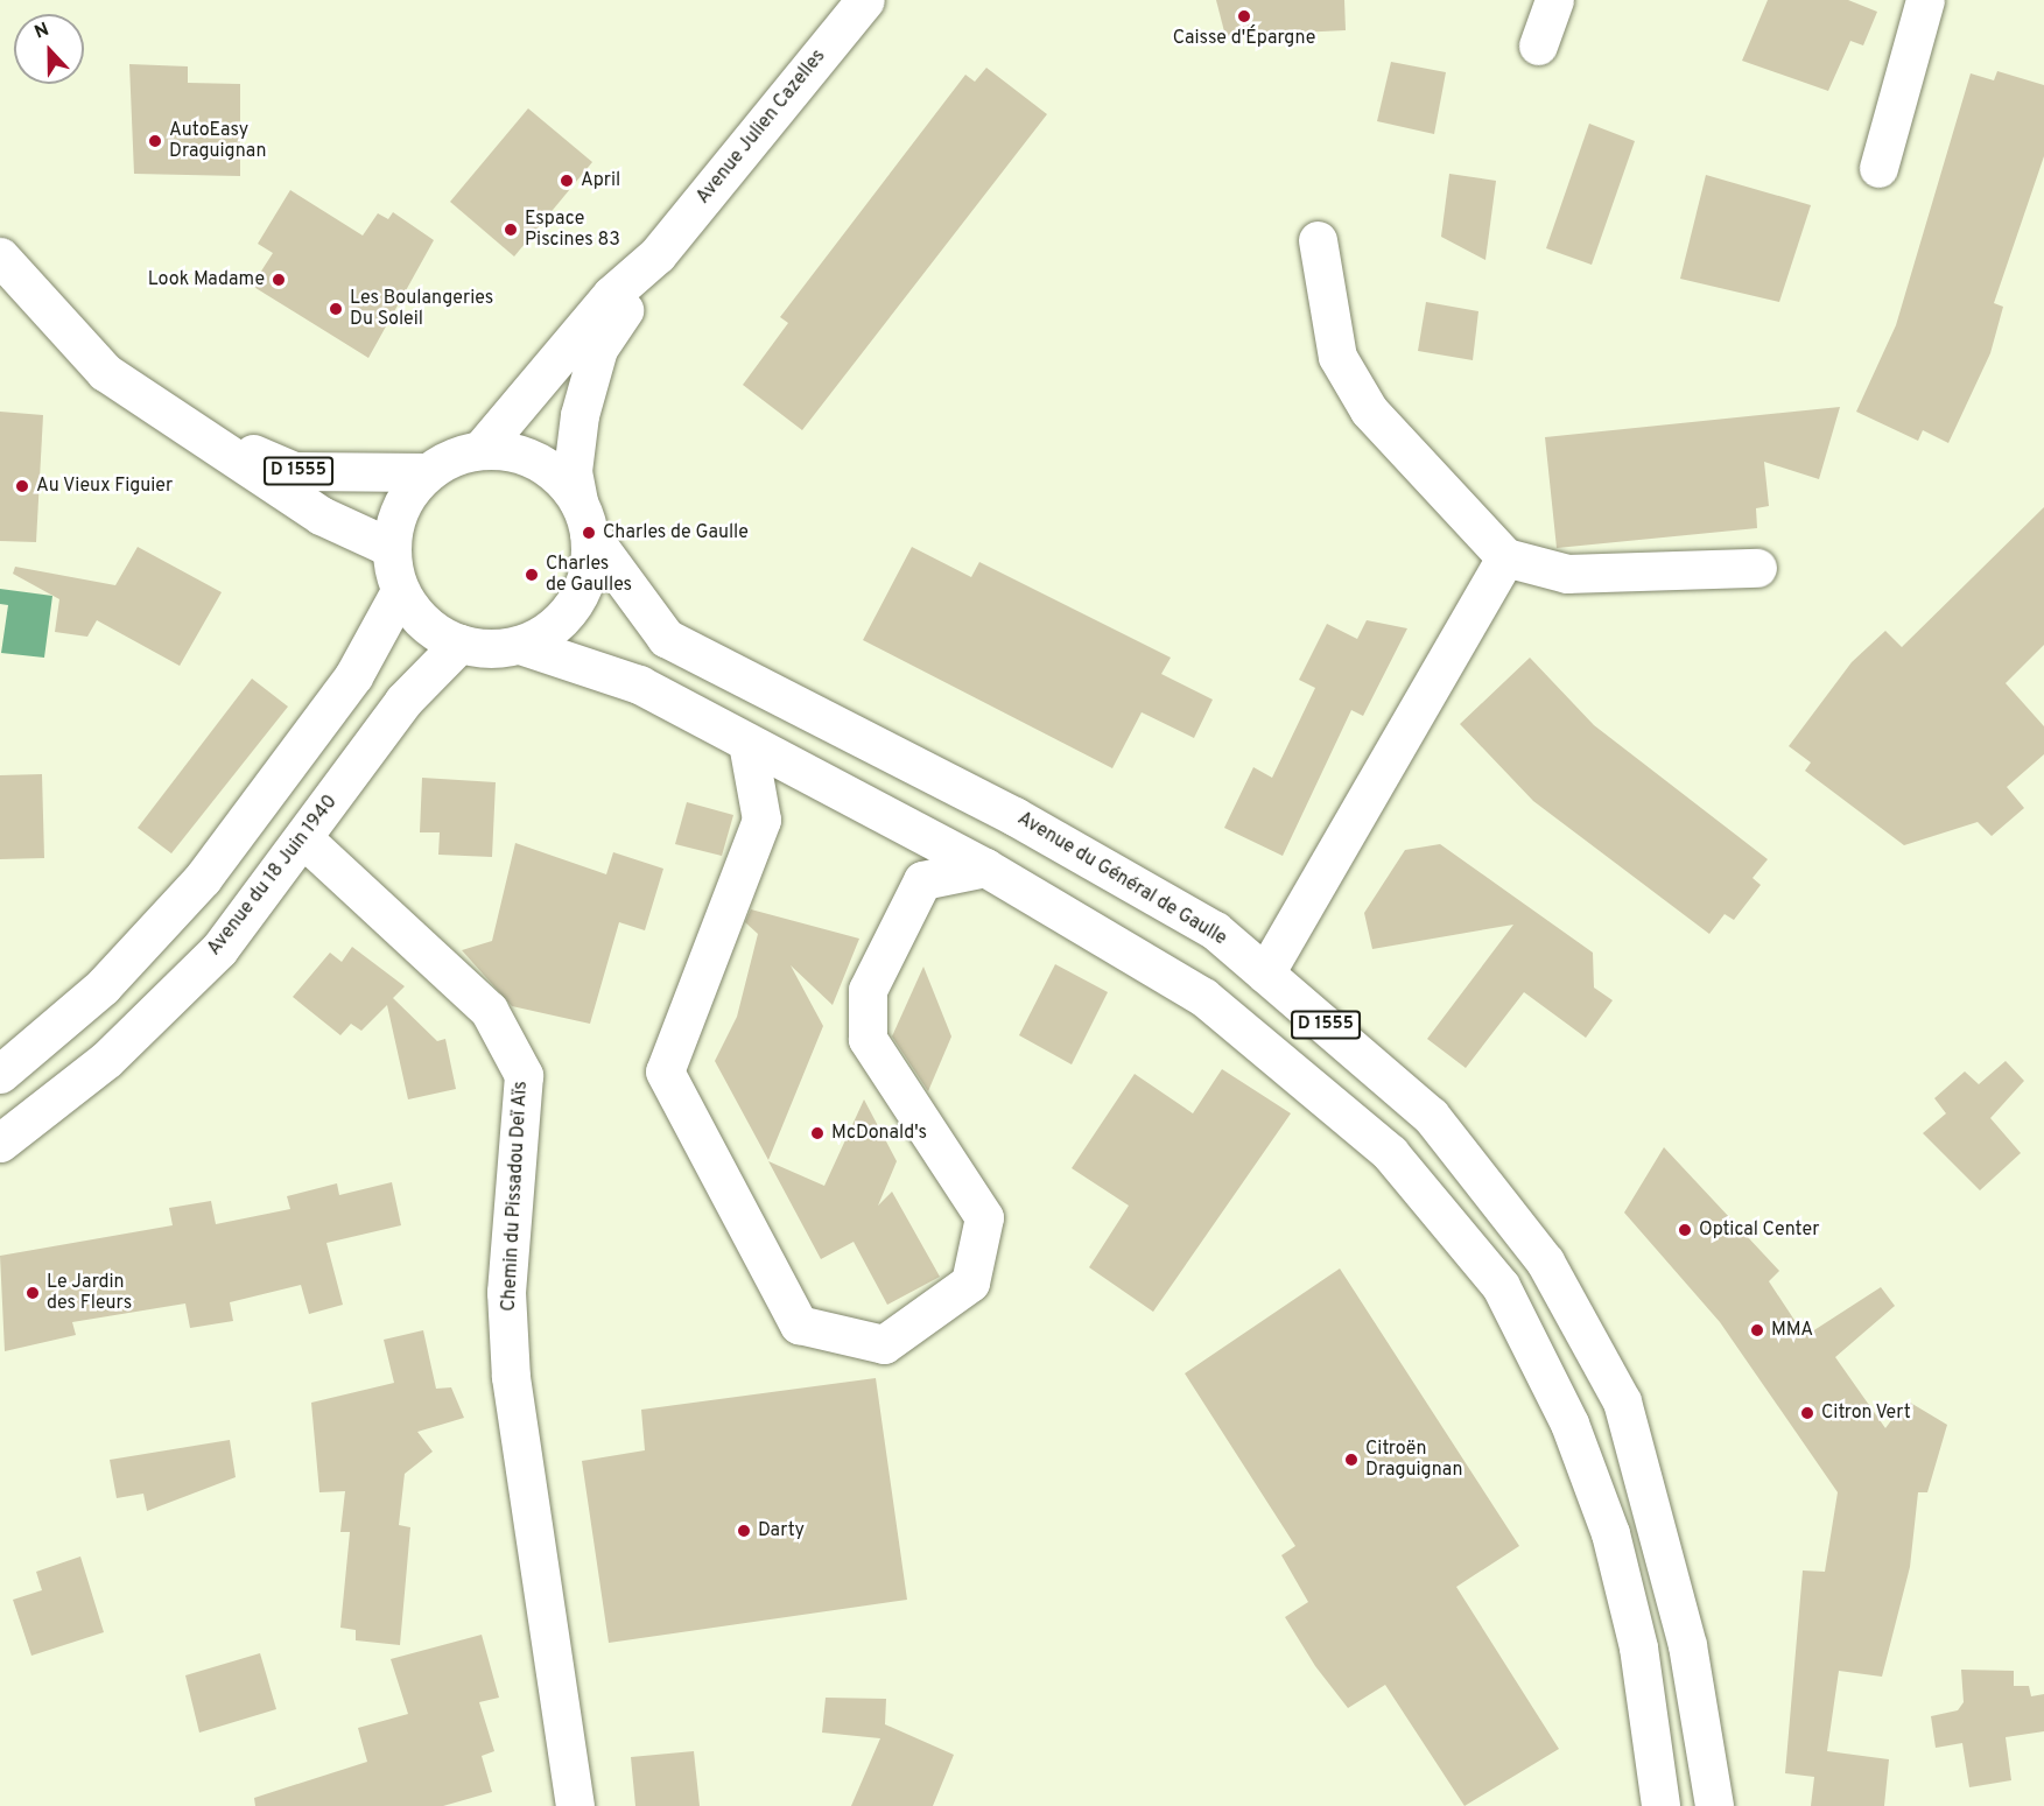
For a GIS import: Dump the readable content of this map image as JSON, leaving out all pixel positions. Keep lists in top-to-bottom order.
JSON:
{
  "streets": {
    "main road": [
      "Avenue Julien Cazelles",
      "D 1555",
      "Avenue du 18 Juin 1940",
      "Avenue du Général de Gaulle",
      "Chemin du Pissadou Deï Aïs"
    ]
  },
  "crossings": [
    ["Avenue Julien Cazelles", "D 1555"],
    ["Avenue Julien Cazelles", "Avenue du 18 Juin 1940"],
    ["Avenue Julien Cazelles", "Avenue du Général de Gaulle"],
    ["D 1555", "Avenue du 18 Juin 1940"],
    ["D 1555", "Avenue du Général de Gaulle"],
    ["Avenue du 18 Juin 1940", "Avenue du Général de Gaulle"],
    ["Avenue du 18 Juin 1940", "Chemin du Pissadou Deï Aïs"]
  ],
  "places": [
    "Caisse d'Épargne",
    "AutoEasy Draguignan",
    "April",
    "Espace Piscines 83",
    "Look Madame",
    "Les Boulangeries Du Soleil",
    "Au Vieux Figuier",
    "Charles de Gaulle",
    "Charles de Gaulles",
    "McDonald's",
    "Optical Center",
    "Le Jardin des Fleurs",
    "MMA",
    "Citron Vert",
    "Citroën Draguignan",
    "Darty"
  ],
  "north": "top"
}
